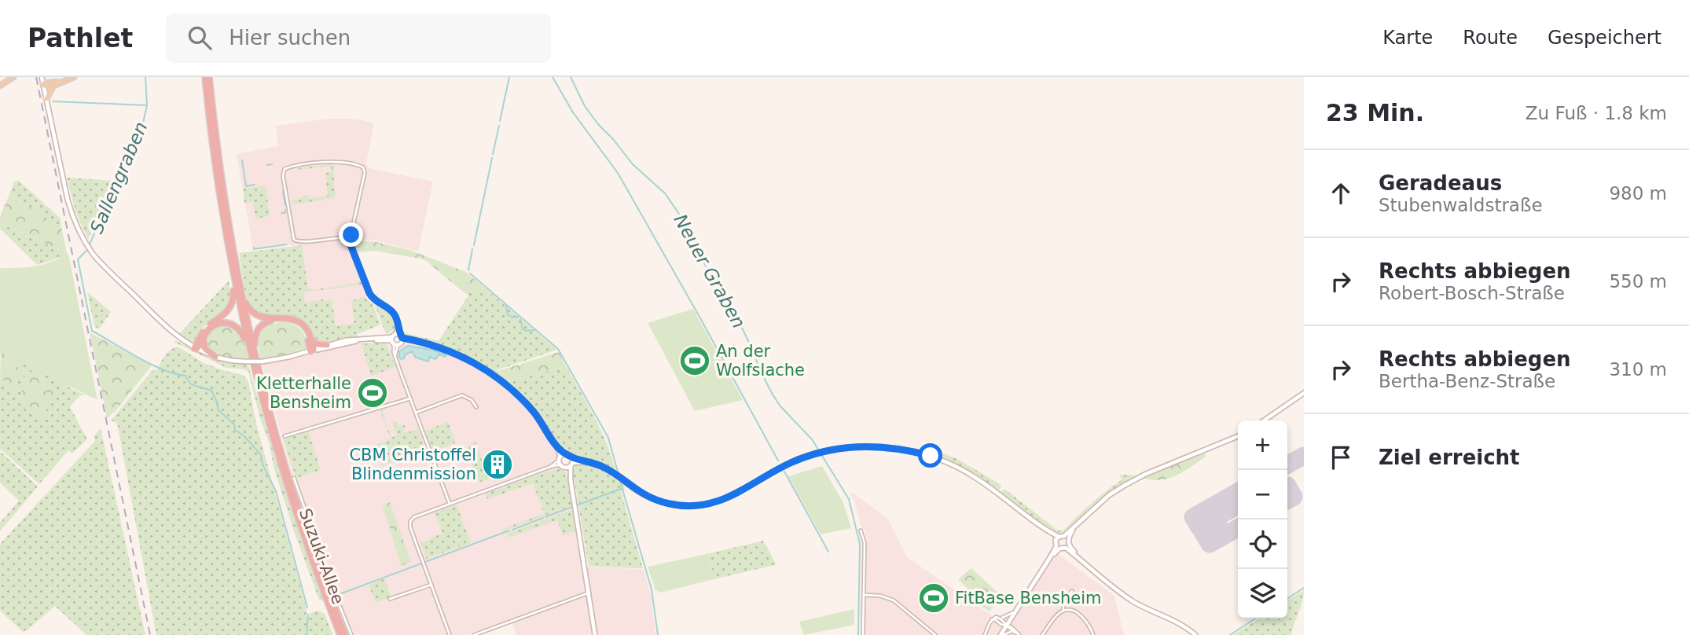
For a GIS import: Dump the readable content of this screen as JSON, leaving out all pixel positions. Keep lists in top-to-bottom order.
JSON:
{
  "streets": {
    "street": ["Suzuki-Allee"]
  },
  "water": ["Sallengraben", "Neuer Graben"],
  "places": {
    "sports": ["An der Wolfslache", "Kletterhalle Bensheim", "FitBase Bensheim"],
    "building": ["CBM Christoffel Blindenmission"]
  },
  "page": {
    "header": "Pathlet",
    "search": "Hier suchen",
    "nav": ["Karte", "Route", "Gespeichert"],
    "heading": ["23 Min.", "Zu Fuß · 1.8 km"],
    "list": [
      ["Geradeaus", "Stubenwaldstraße", "980 m"],
      ["Rechts abbiegen", "Robert-Bosch-Straße", "550 m"],
      ["Rechts abbiegen", "Bertha-Benz-Straße", "310 m"],
      "Ziel erreicht"
    ],
    "map_buttons": ["+", "−"]
  }
}
